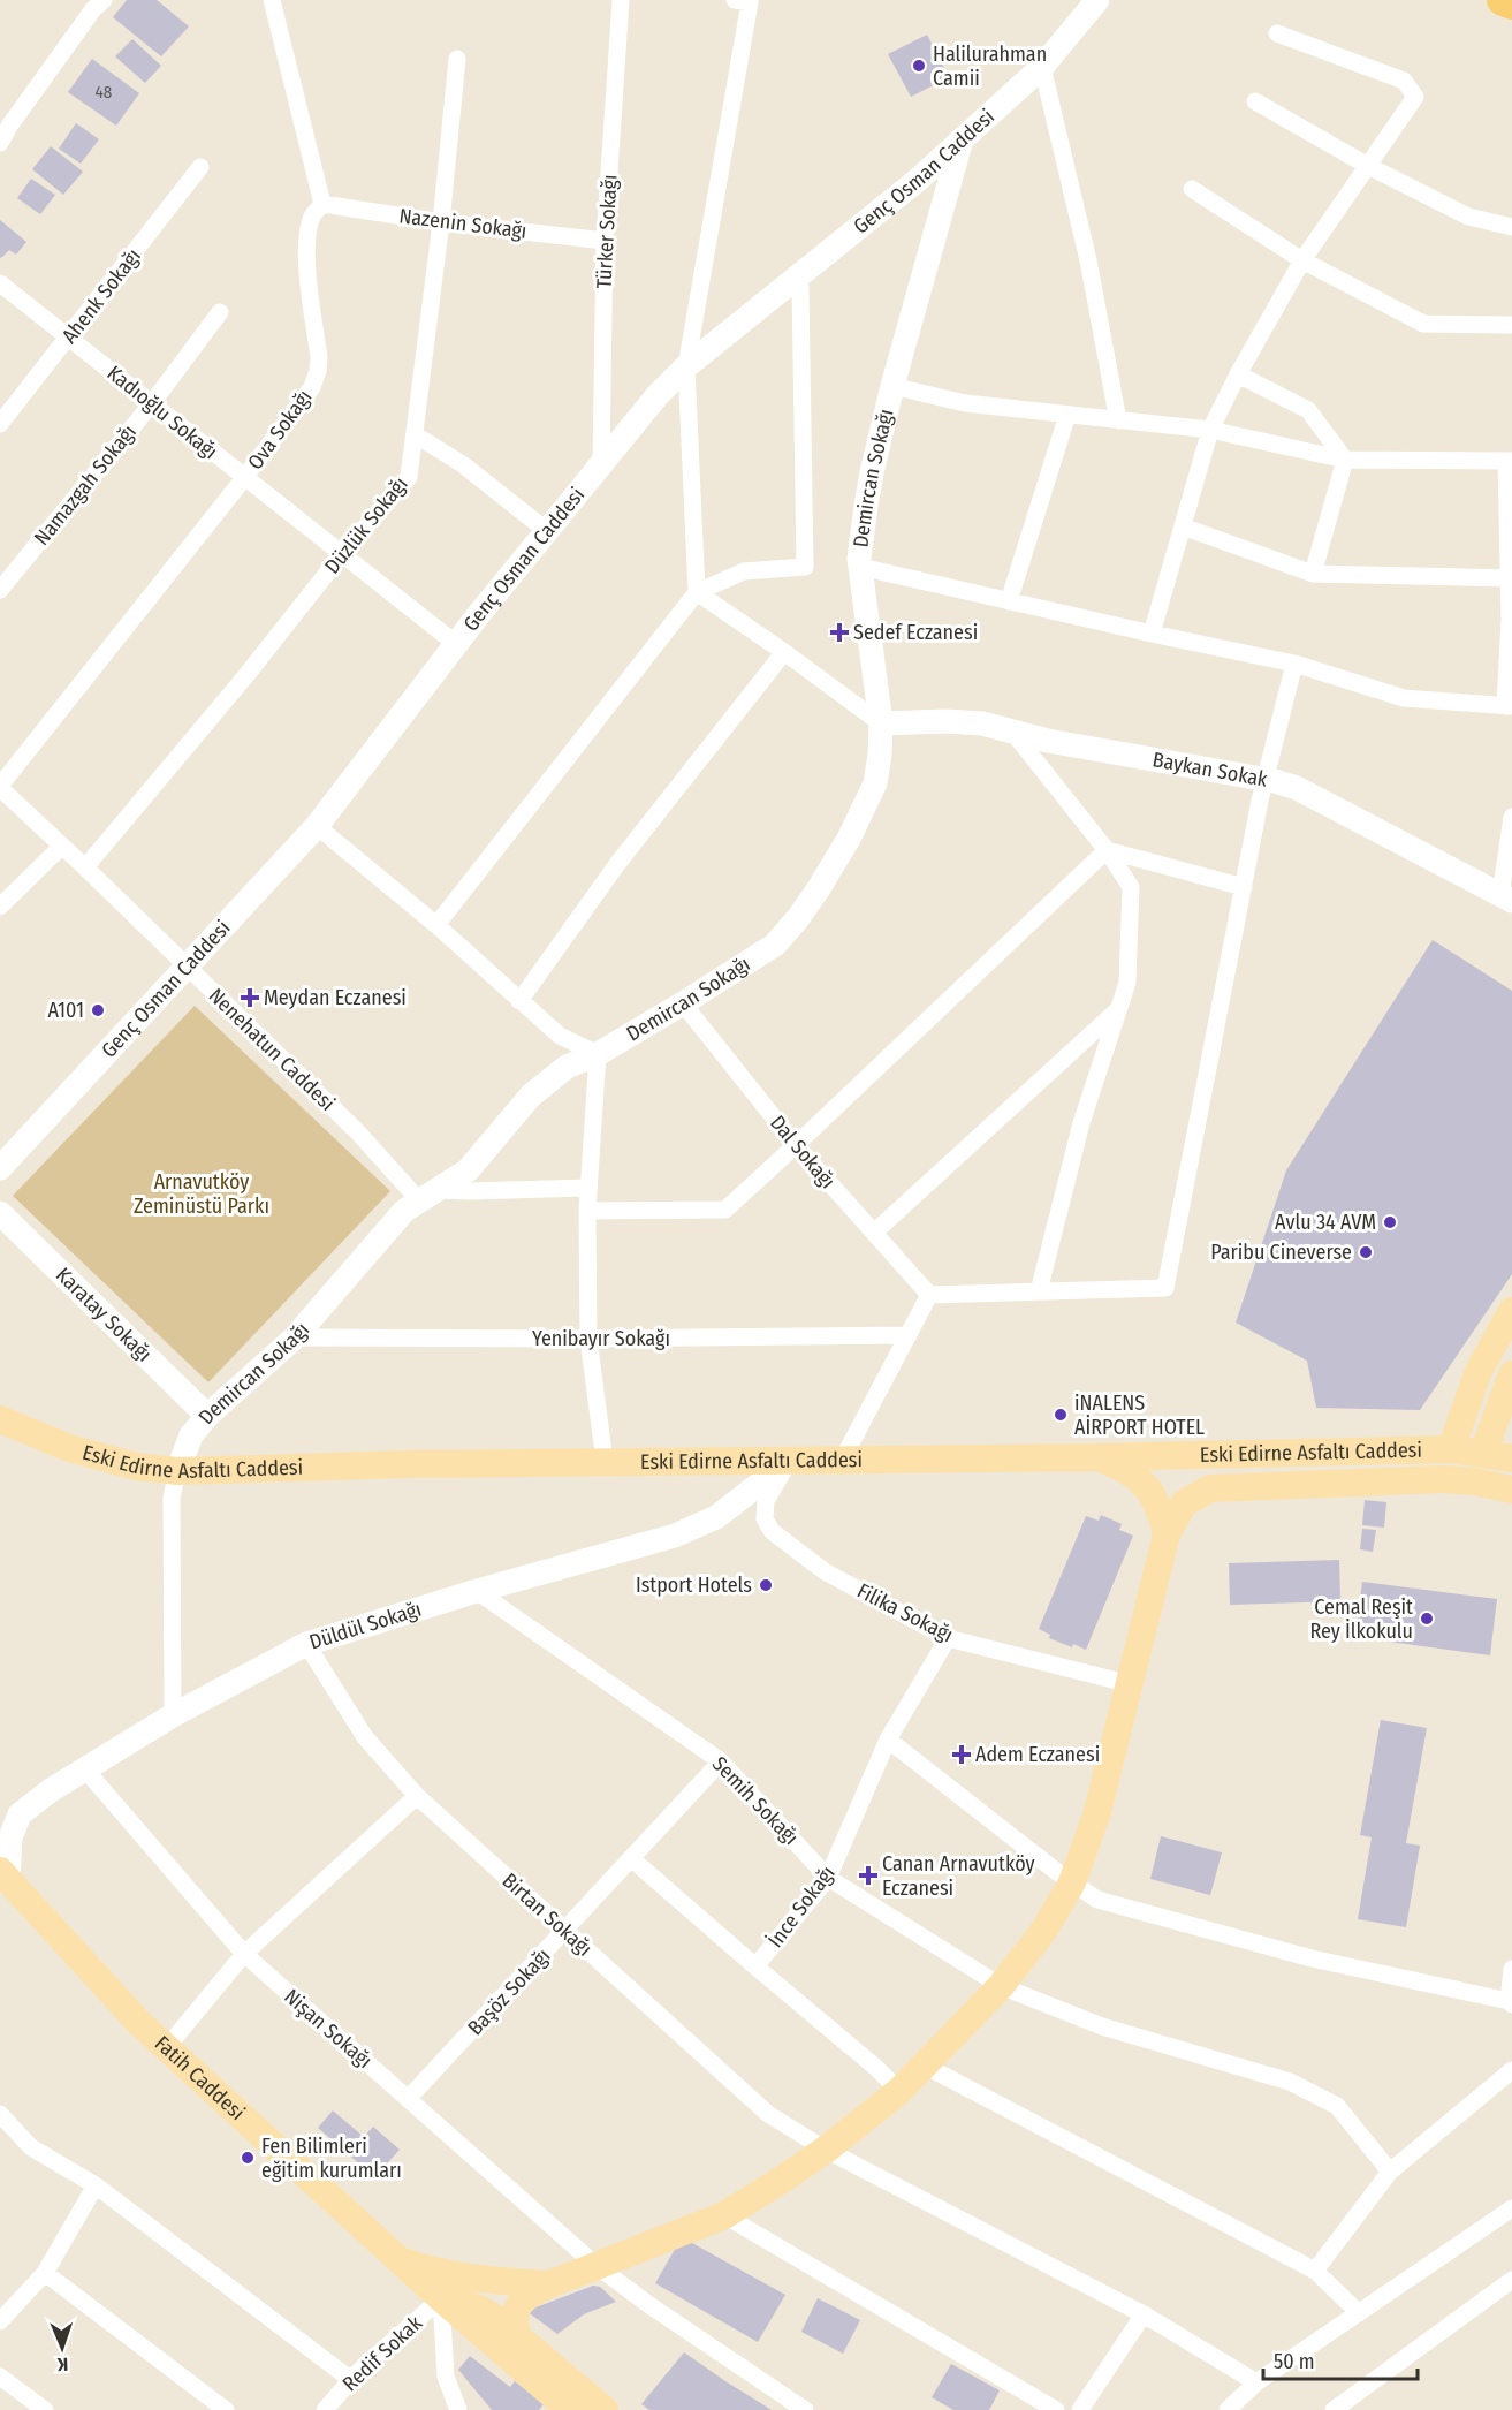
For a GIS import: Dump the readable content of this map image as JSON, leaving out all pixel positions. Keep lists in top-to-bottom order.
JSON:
{
  "streets": {
    "main road": ["Eski Edirne Asfaltı Caddesi", "Fatih Caddesi"],
    "street": [
      "Genç Osman Caddesi",
      "Nazenin Sokağı",
      "Türker Sokağı",
      "Ahenk Sokağı",
      "Kadıoğlu Sokağı",
      "Ova Sokağı",
      "Demircan Sokağı",
      "Namazgah Sokağı",
      "Düzlük Sokağı",
      "Baykan Sokak",
      "Nenehatun Caddesi",
      "Dal Sokağı",
      "Karatay Sokağı",
      "Yenibayır Sokağı",
      "Filika Sokağı",
      "Düldül Sokağı",
      "Semih Sokağı",
      "İnce Sokağı",
      "Birtan Sokağı",
      "Başöz Sokağı",
      "Nişan Sokağı",
      "Redif Sokak"
    ]
  },
  "crossings": [
    ["Genç Osman Caddesi", "Türker Sokağı"],
    ["Genç Osman Caddesi", "Kadıoğlu Sokağı"],
    ["Genç Osman Caddesi", "Demircan Sokağı"],
    ["Genç Osman Caddesi", "Nenehatun Caddesi"],
    ["Nazenin Sokağı", "Türker Sokağı"],
    ["Nazenin Sokağı", "Ova Sokağı"],
    ["Nazenin Sokağı", "Düzlük Sokağı"],
    ["Ahenk Sokağı", "Kadıoğlu Sokağı"],
    ["Kadıoğlu Sokağı", "Ova Sokağı"],
    ["Kadıoğlu Sokağı", "Namazgah Sokağı"],
    ["Kadıoğlu Sokağı", "Düzlük Sokağı"],
    ["Ova Sokağı", "Nenehatun Caddesi"],
    ["Demircan Sokağı", "Baykan Sokak"],
    ["Demircan Sokağı", "Nenehatun Caddesi"],
    ["Demircan Sokağı", "Dal Sokağı"],
    ["Demircan Sokağı", "Karatay Sokağı"],
    ["Demircan Sokağı", "Yenibayır Sokağı"],
    ["Demircan Sokağı", "Eski Edirne Asfaltı Caddesi"],
    ["Demircan Sokağı", "Düldül Sokağı"],
    ["Düzlük Sokağı", "Nenehatun Caddesi"],
    ["Eski Edirne Asfaltı Caddesi", "Filika Sokağı"],
    ["Eski Edirne Asfaltı Caddesi", "Düldül Sokağı"],
    ["Filika Sokağı", "Düldül Sokağı"],
    ["Filika Sokağı", "İnce Sokağı"],
    ["Düldül Sokağı", "Semih Sokağı"],
    ["Düldül Sokağı", "Birtan Sokağı"],
    ["Düldül Sokağı", "Nişan Sokağı"],
    ["Düldül Sokağı", "Fatih Caddesi"],
    ["Semih Sokağı", "İnce Sokağı"],
    ["Semih Sokağı", "Başöz Sokağı"],
    ["Birtan Sokağı", "Başöz Sokağı"],
    ["Başöz Sokağı", "Nişan Sokağı"],
    ["Fatih Caddesi", "Redif Sokak"]
  ],
  "parks": ["Arnavutköy Zeminüstü Parkı"],
  "places": {
    "other": [
      "Halilurahman Camii",
      "A101",
      "Avlu 34 AVM",
      "Paribu Cineverse",
      "iNALENS AİRPORT HOTEL",
      "Istport Hotels",
      "Cemal Reşit Rey İlkokulu",
      "Fen Bilimleri eğitim kurumları"
    ],
    "health": [
      "Sedef Eczanesi",
      "Meydan Eczanesi",
      "Adem Eczanesi",
      "Canan Arnavutköy Eczanesi"
    ]
  },
  "house_numbers": ["48"],
  "scale_bar": "50 m",
  "north": "bottom"
}
